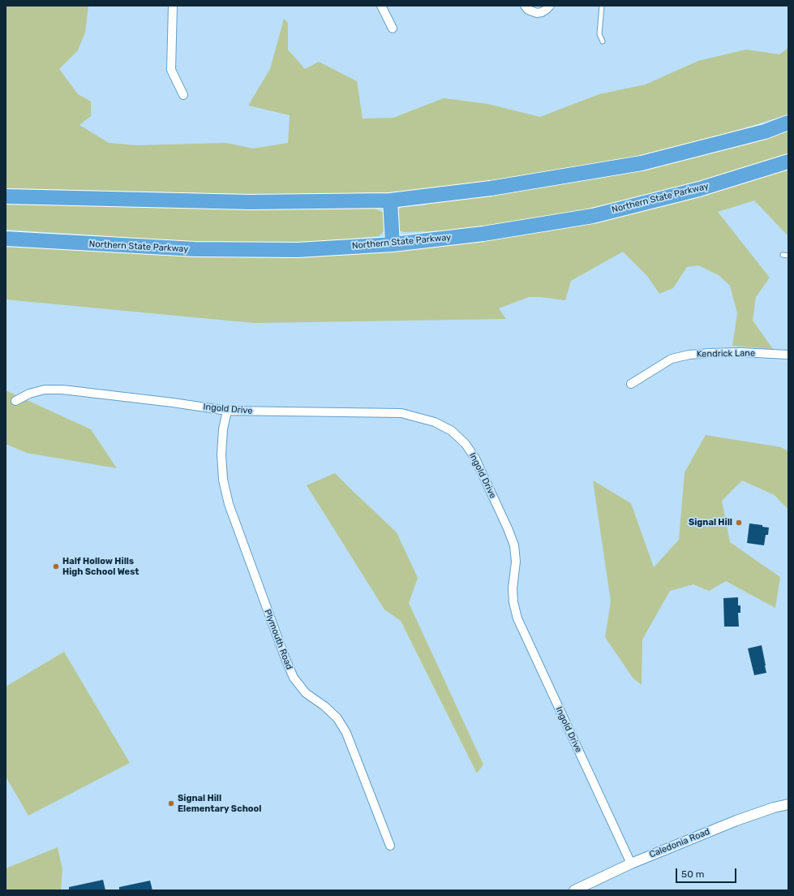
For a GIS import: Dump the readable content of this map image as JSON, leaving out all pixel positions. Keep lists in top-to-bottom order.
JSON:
{
  "streets": {
    "highway": ["Northern State Parkway"],
    "street": [
      "Kendrick Lane",
      "Ingold Drive",
      "Plymouth Road",
      "Caledonia Road"
    ]
  },
  "crossings": [
    ["Ingold Drive", "Plymouth Road"],
    ["Ingold Drive", "Caledonia Road"]
  ],
  "places": ["Signal Hill", "Half Hollow Hills High School West", "Signal Hill Elementary School"],
  "scale_bar": "50 m"
}
